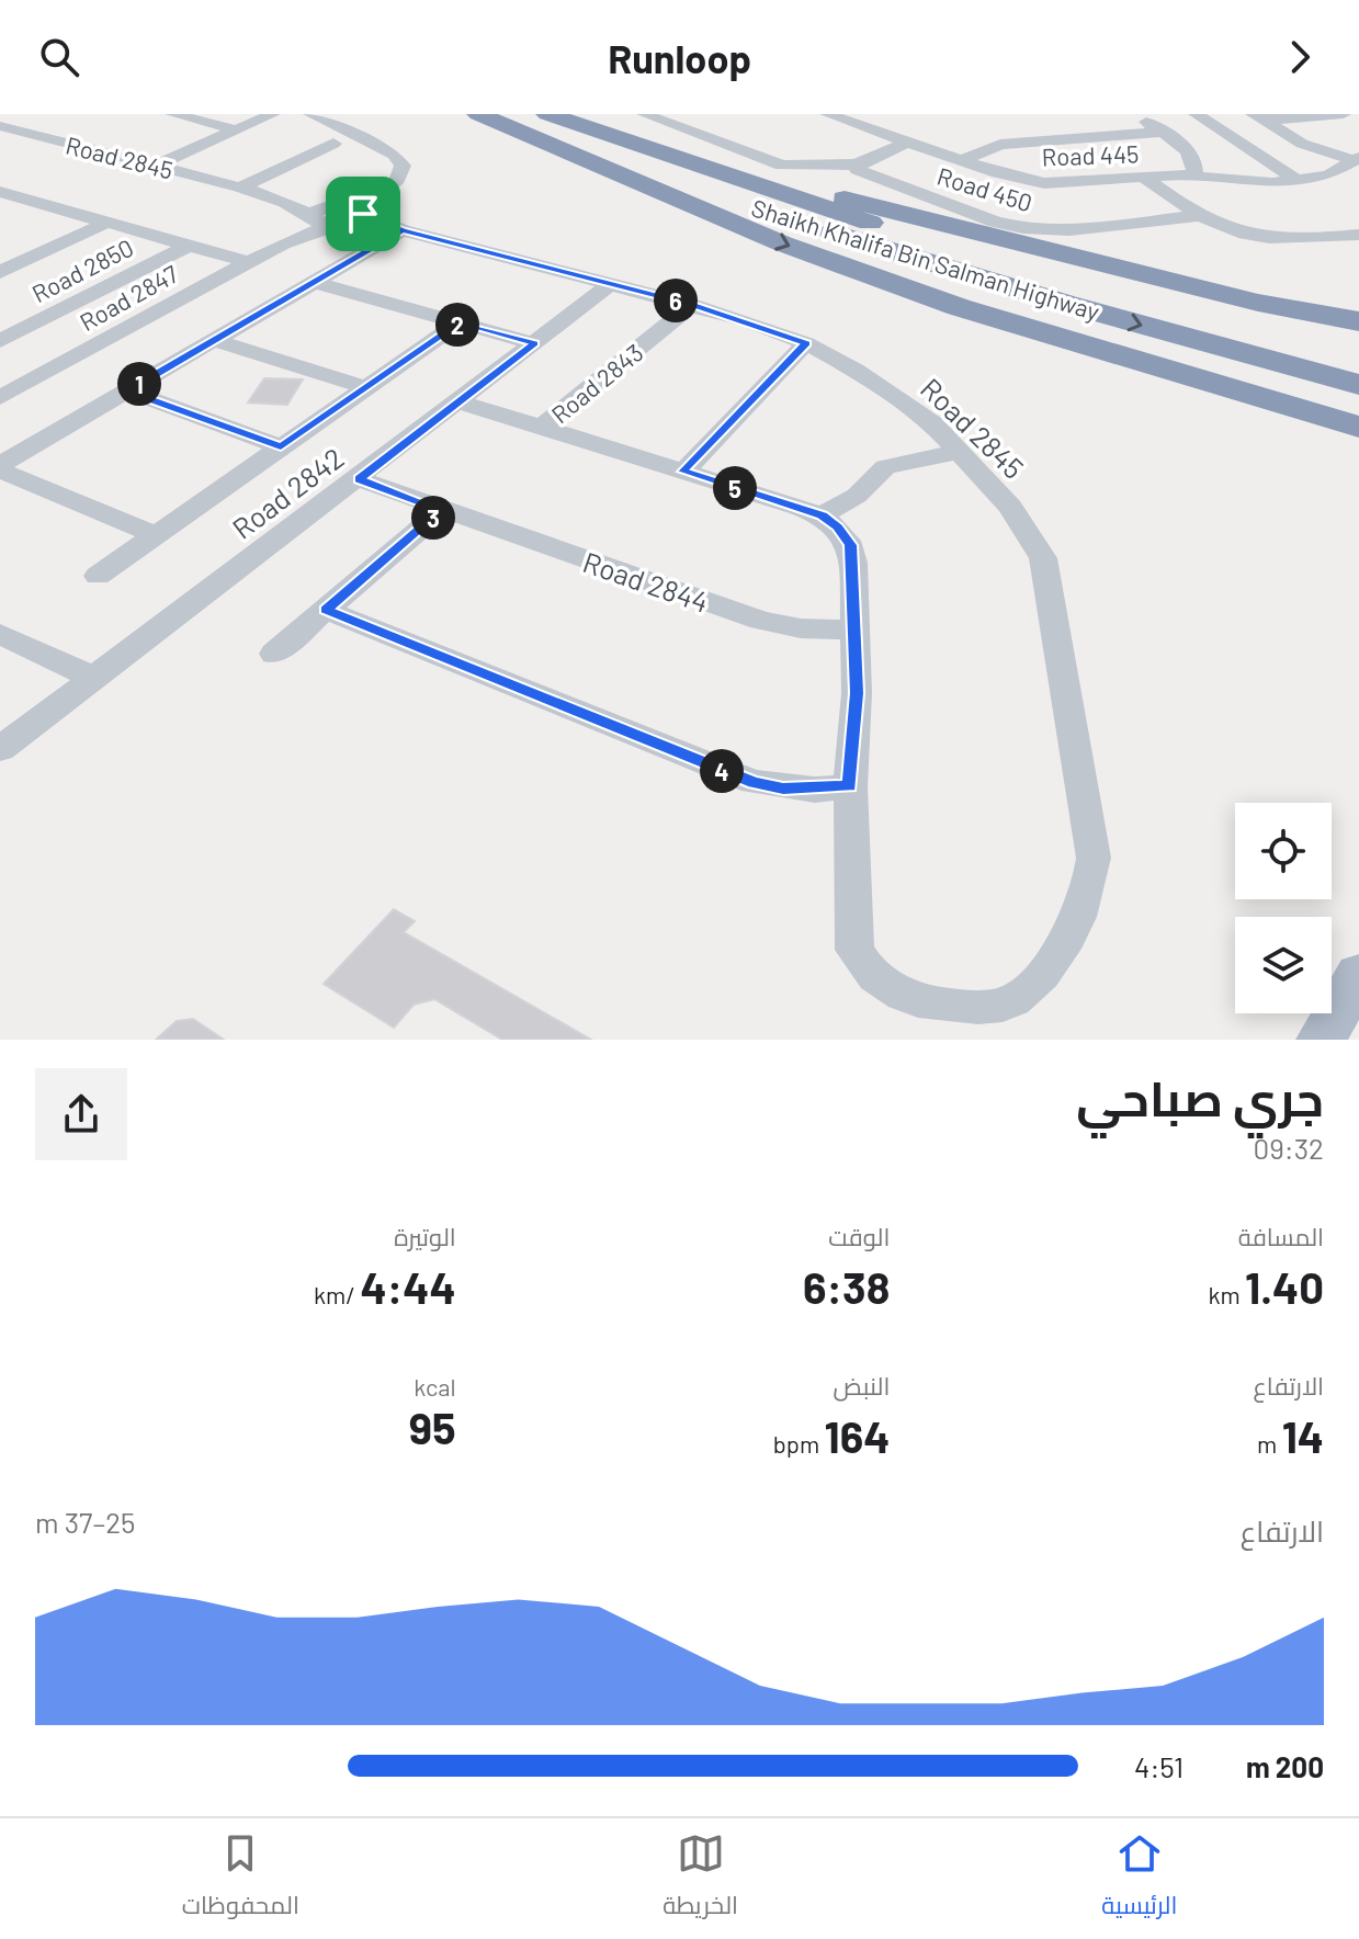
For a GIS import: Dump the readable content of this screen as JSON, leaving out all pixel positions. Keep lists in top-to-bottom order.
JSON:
{
  "streets": {
    "highway": ["Shaikh Khalifa Bin Salman Highway"],
    "street": [
      "Road 445",
      "Road 2845",
      "Road 450",
      "Road 2850",
      "Road 2847",
      "Road 2843",
      "Road 2842",
      "Road 2844"
    ]
  },
  "crossings": [
    ["Road 2845", "Road 2847"],
    ["Road 2845", "Road 2843"],
    ["Road 2845", "Road 2842"],
    ["Road 2843", "Road 2842"],
    ["Road 2842", "Road 2844"]
  ],
  "page": {
    "header": "Runloop",
    "pins": [
      "6",
      "2",
      "1",
      "5",
      "3",
      "4"
    ],
    "heading": ["جري صباحي", "09:32"],
    "stats": [
      ["المسافة", "1.40 km"],
      ["الوقت", "6:38"],
      ["الوتيرة", "4:44 /km"],
      ["الارتفاع", "14 m"],
      ["النبض", "164 bpm"],
      ["kcal", "95"]
    ],
    "chart": ["الارتفاع", "25–37 m"],
    "list": [
      {
        "name": "200 m",
        "note": "4:51"
      }
    ],
    "tabs": ["الرئيسية", "الخريطة", "المحفوظات"]
  }
}
